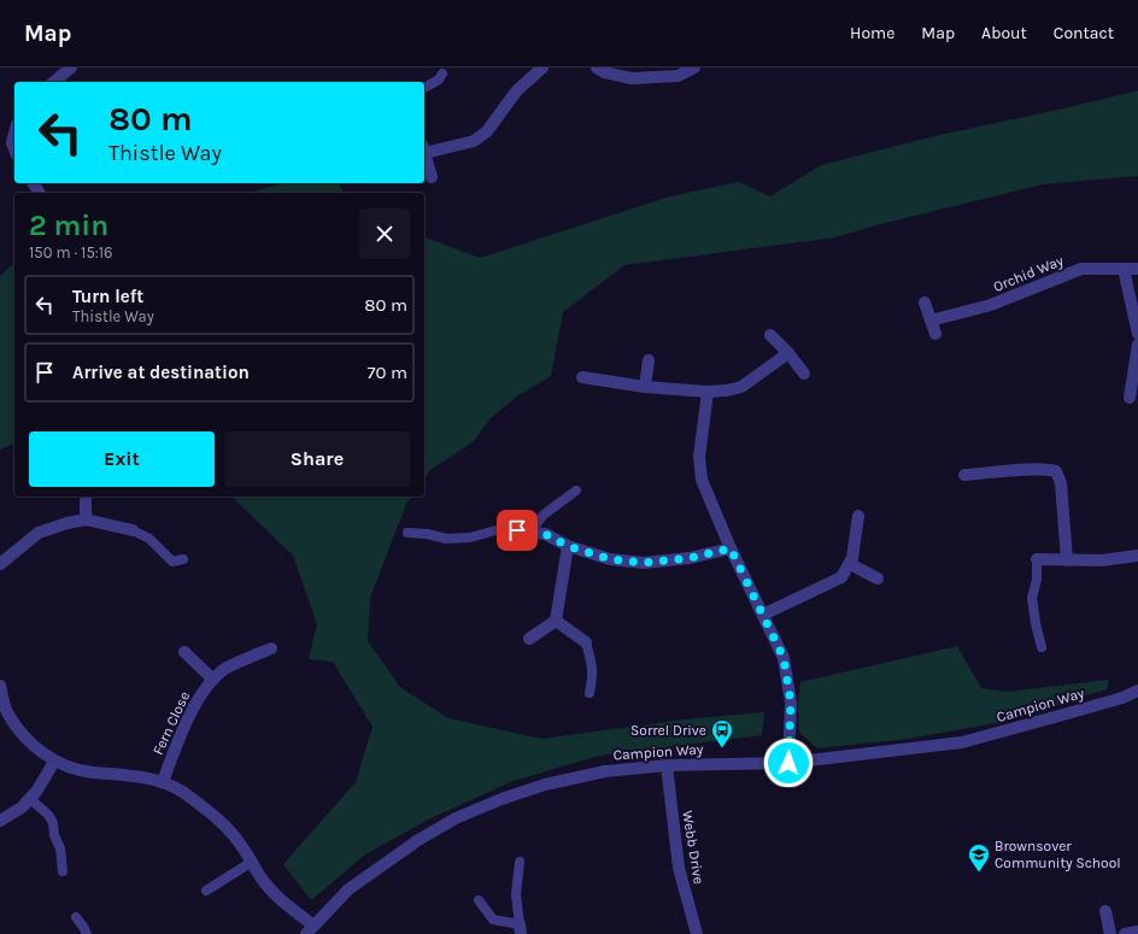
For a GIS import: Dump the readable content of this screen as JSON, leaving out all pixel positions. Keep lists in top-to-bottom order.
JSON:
{
  "streets": {
    "street": [
      "Orchid Way",
      "Campion Way",
      "Fern Close",
      "Webb Drive"
    ]
  },
  "crossings": [
    ["Campion Way", "Webb Drive"]
  ],
  "places": {
    "bus stop": ["Sorrel Drive"],
    "school or university": ["Brownsover Community School"]
  },
  "page": {
    "header": "Map",
    "nav": [
      "Home",
      "Map",
      "About",
      "Contact"
    ],
    "turn": ["80 m", "Thistle Way"],
    "heading": ["2 min", "150 m · 15:16"],
    "list": [
      {
        "name": "Turn left",
        "note": "Thistle Way",
        "value": "80 m"
      },
      {
        "name": "Arrive at destination",
        "value": "70 m"
      }
    ],
    "buttons": ["Exit", "Share"]
  }
}
